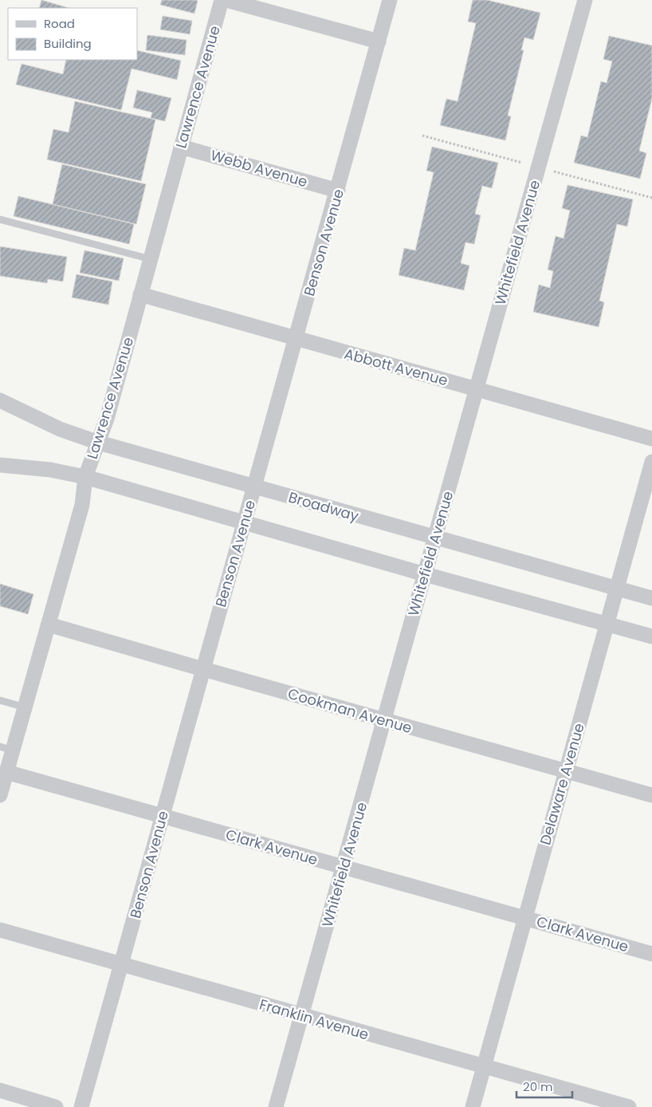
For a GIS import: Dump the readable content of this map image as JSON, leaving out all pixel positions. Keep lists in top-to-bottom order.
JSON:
{
  "streets": {
    "street": [
      "Lawrence Avenue",
      "Webb Avenue",
      "Benson Avenue",
      "Whitefield Avenue",
      "Abbott Avenue",
      "Broadway",
      "Cookman Avenue",
      "Delaware Avenue",
      "Clark Avenue",
      "Franklin Avenue"
    ]
  },
  "crossings": [
    ["Lawrence Avenue", "Webb Avenue"],
    ["Lawrence Avenue", "Abbott Avenue"],
    ["Lawrence Avenue", "Broadway"],
    ["Lawrence Avenue", "Cookman Avenue"],
    ["Lawrence Avenue", "Clark Avenue"],
    ["Webb Avenue", "Benson Avenue"],
    ["Benson Avenue", "Abbott Avenue"],
    ["Benson Avenue", "Broadway"],
    ["Benson Avenue", "Cookman Avenue"],
    ["Benson Avenue", "Clark Avenue"],
    ["Benson Avenue", "Franklin Avenue"],
    ["Whitefield Avenue", "Abbott Avenue"],
    ["Whitefield Avenue", "Broadway"],
    ["Whitefield Avenue", "Cookman Avenue"],
    ["Whitefield Avenue", "Clark Avenue"],
    ["Whitefield Avenue", "Franklin Avenue"],
    ["Broadway", "Delaware Avenue"],
    ["Cookman Avenue", "Delaware Avenue"],
    ["Delaware Avenue", "Clark Avenue"],
    ["Delaware Avenue", "Franklin Avenue"]
  ],
  "legend": ["Road", "Building"],
  "scale_bar": "20 m"
}
